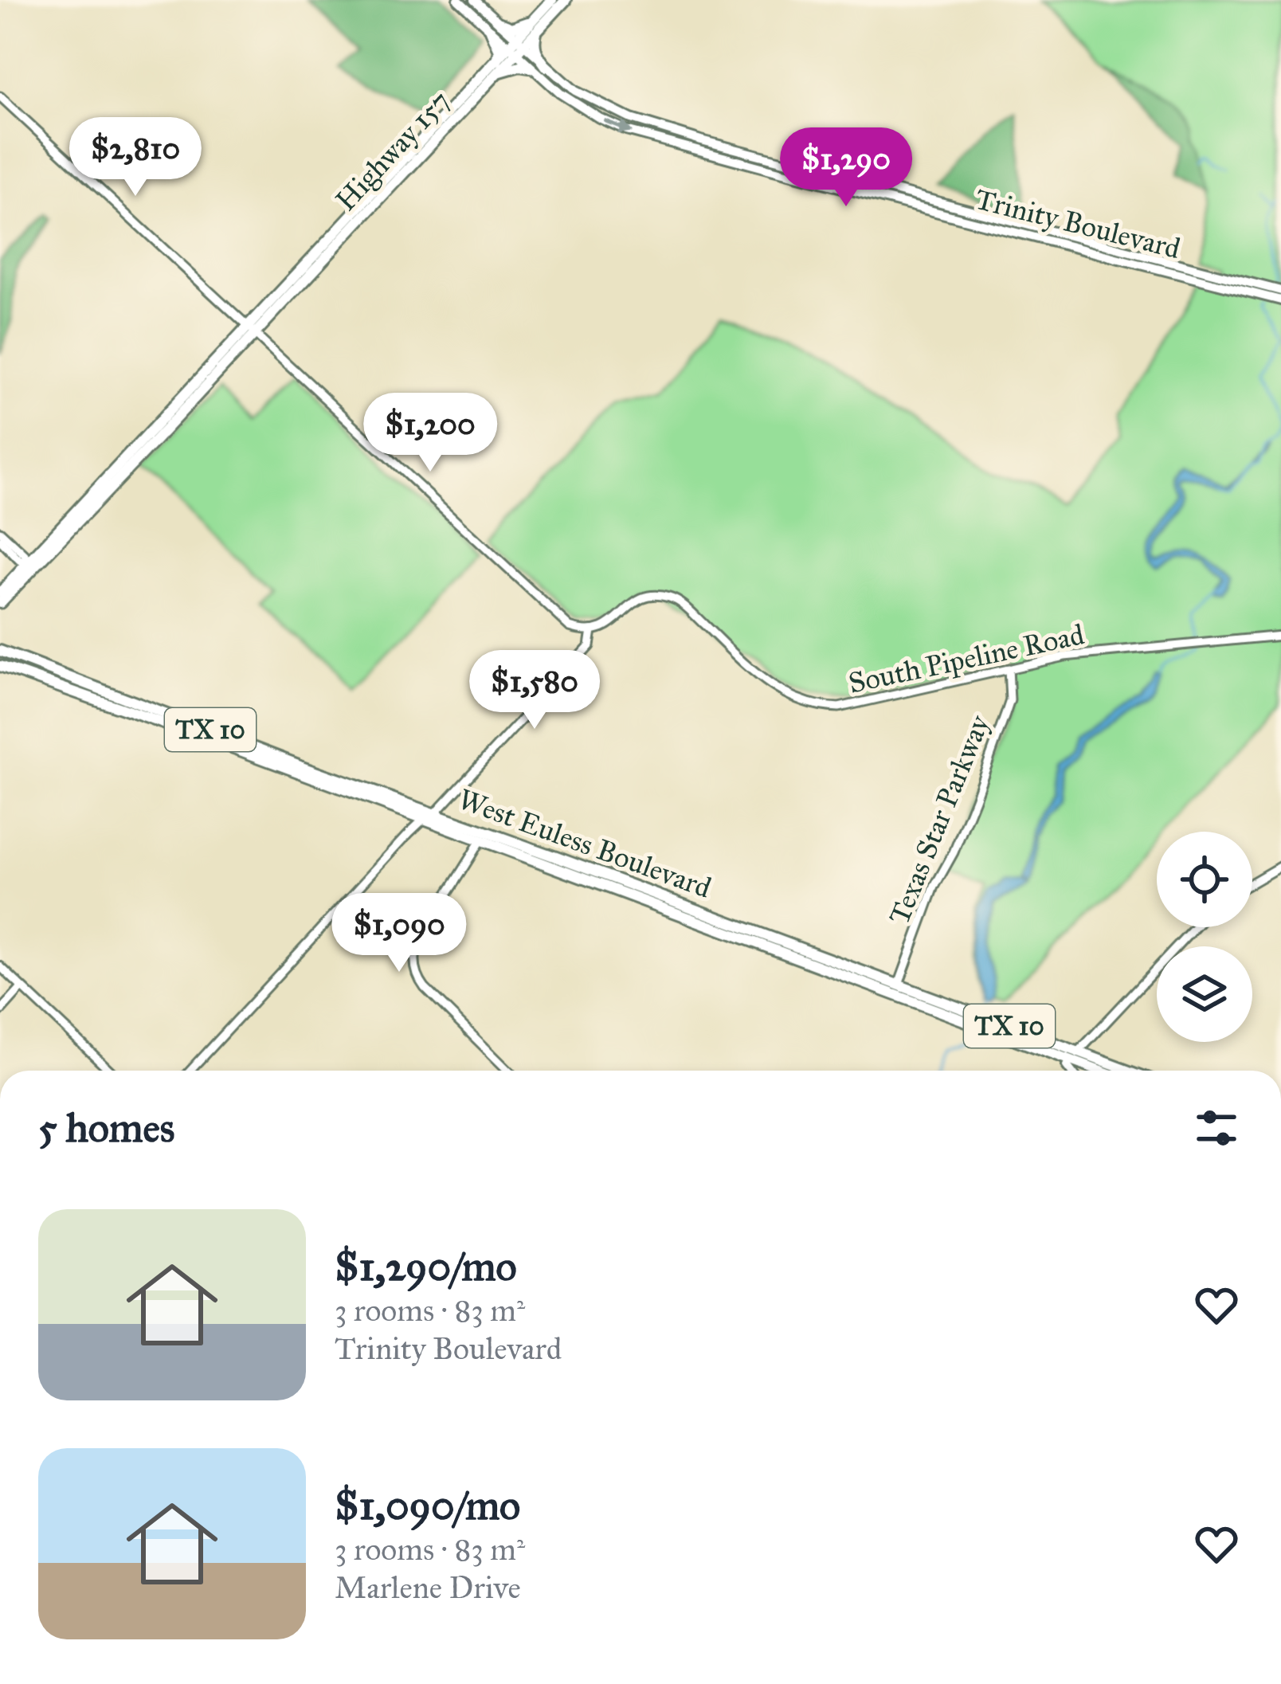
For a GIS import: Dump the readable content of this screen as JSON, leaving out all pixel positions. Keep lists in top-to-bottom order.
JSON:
{
  "streets": {
    "main road": [
      "Highway 157",
      "Trinity Boulevard",
      "TX 10",
      "West Euless Boulevard"
    ],
    "street": ["South Pipeline Road", "Texas Star Parkway"]
  },
  "crossings": [
    ["Highway 157", "Trinity Boulevard"],
    ["South Pipeline Road", "Texas Star Parkway"],
    ["Texas Star Parkway", "West Euless Boulevard"]
  ],
  "page": {
    "price": [
      "$2,810",
      "$1,290",
      "$1,200",
      "$1,580",
      "$1,090"
    ],
    "heading": "5 homes",
    "list": [
      {
        "name": "$1,290/mo",
        "note": "3 rooms · 83 m² · Trinity Boulevard"
      },
      {
        "name": "$1,090/mo",
        "note": "3 rooms · 83 m² · Marlene Drive"
      }
    ]
  }
}
